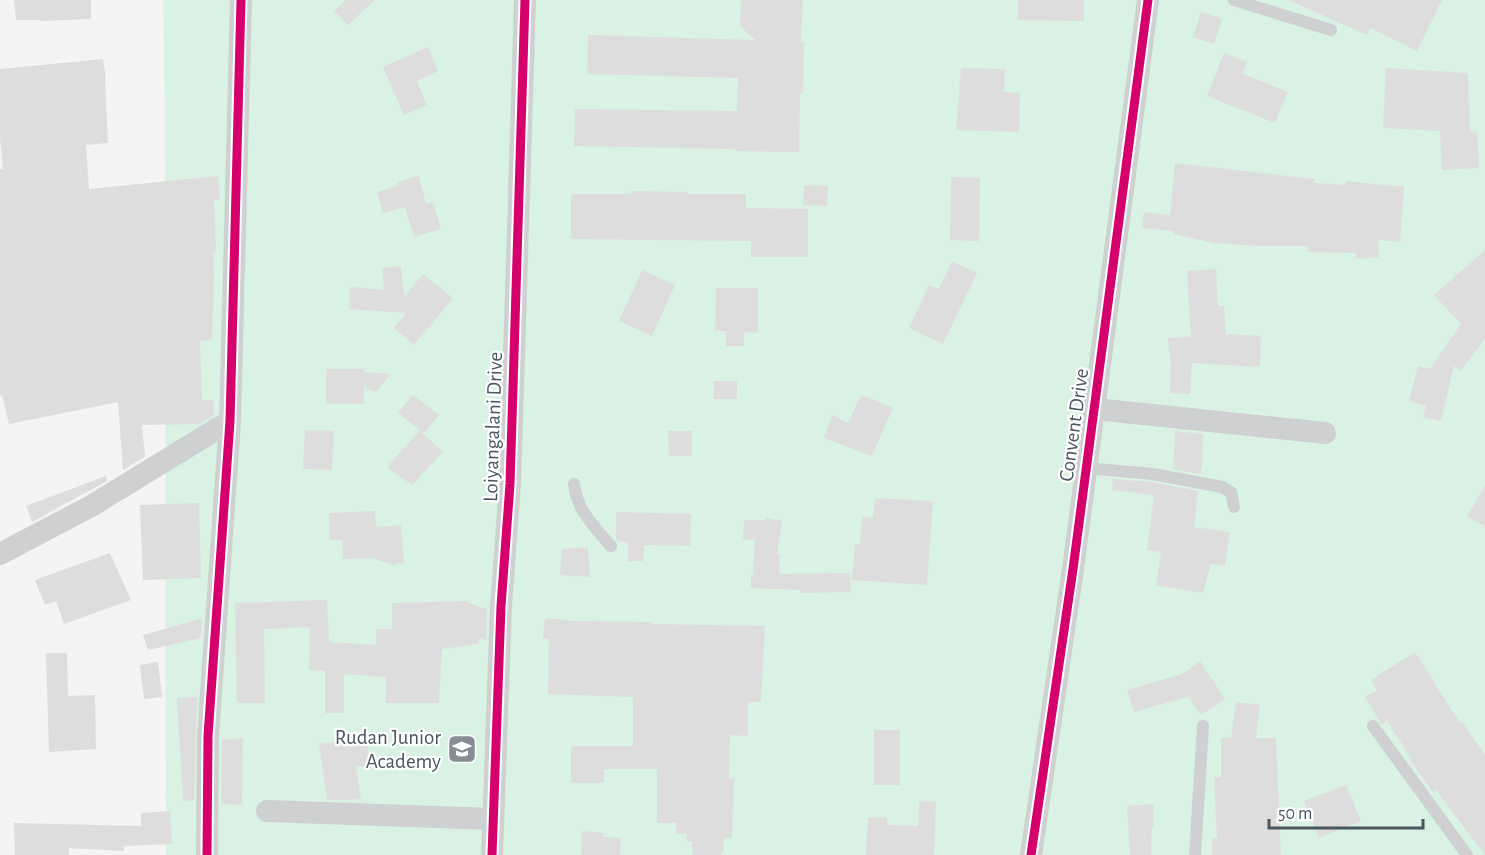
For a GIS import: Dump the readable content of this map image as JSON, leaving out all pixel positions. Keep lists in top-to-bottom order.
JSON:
{
  "streets": {
    "street": ["Convent Drive", "Loiyangalani Drive"]
  },
  "places": {
    "school or university": ["Rudan Junior Academy"]
  },
  "scale_bar": "50 m"
}
